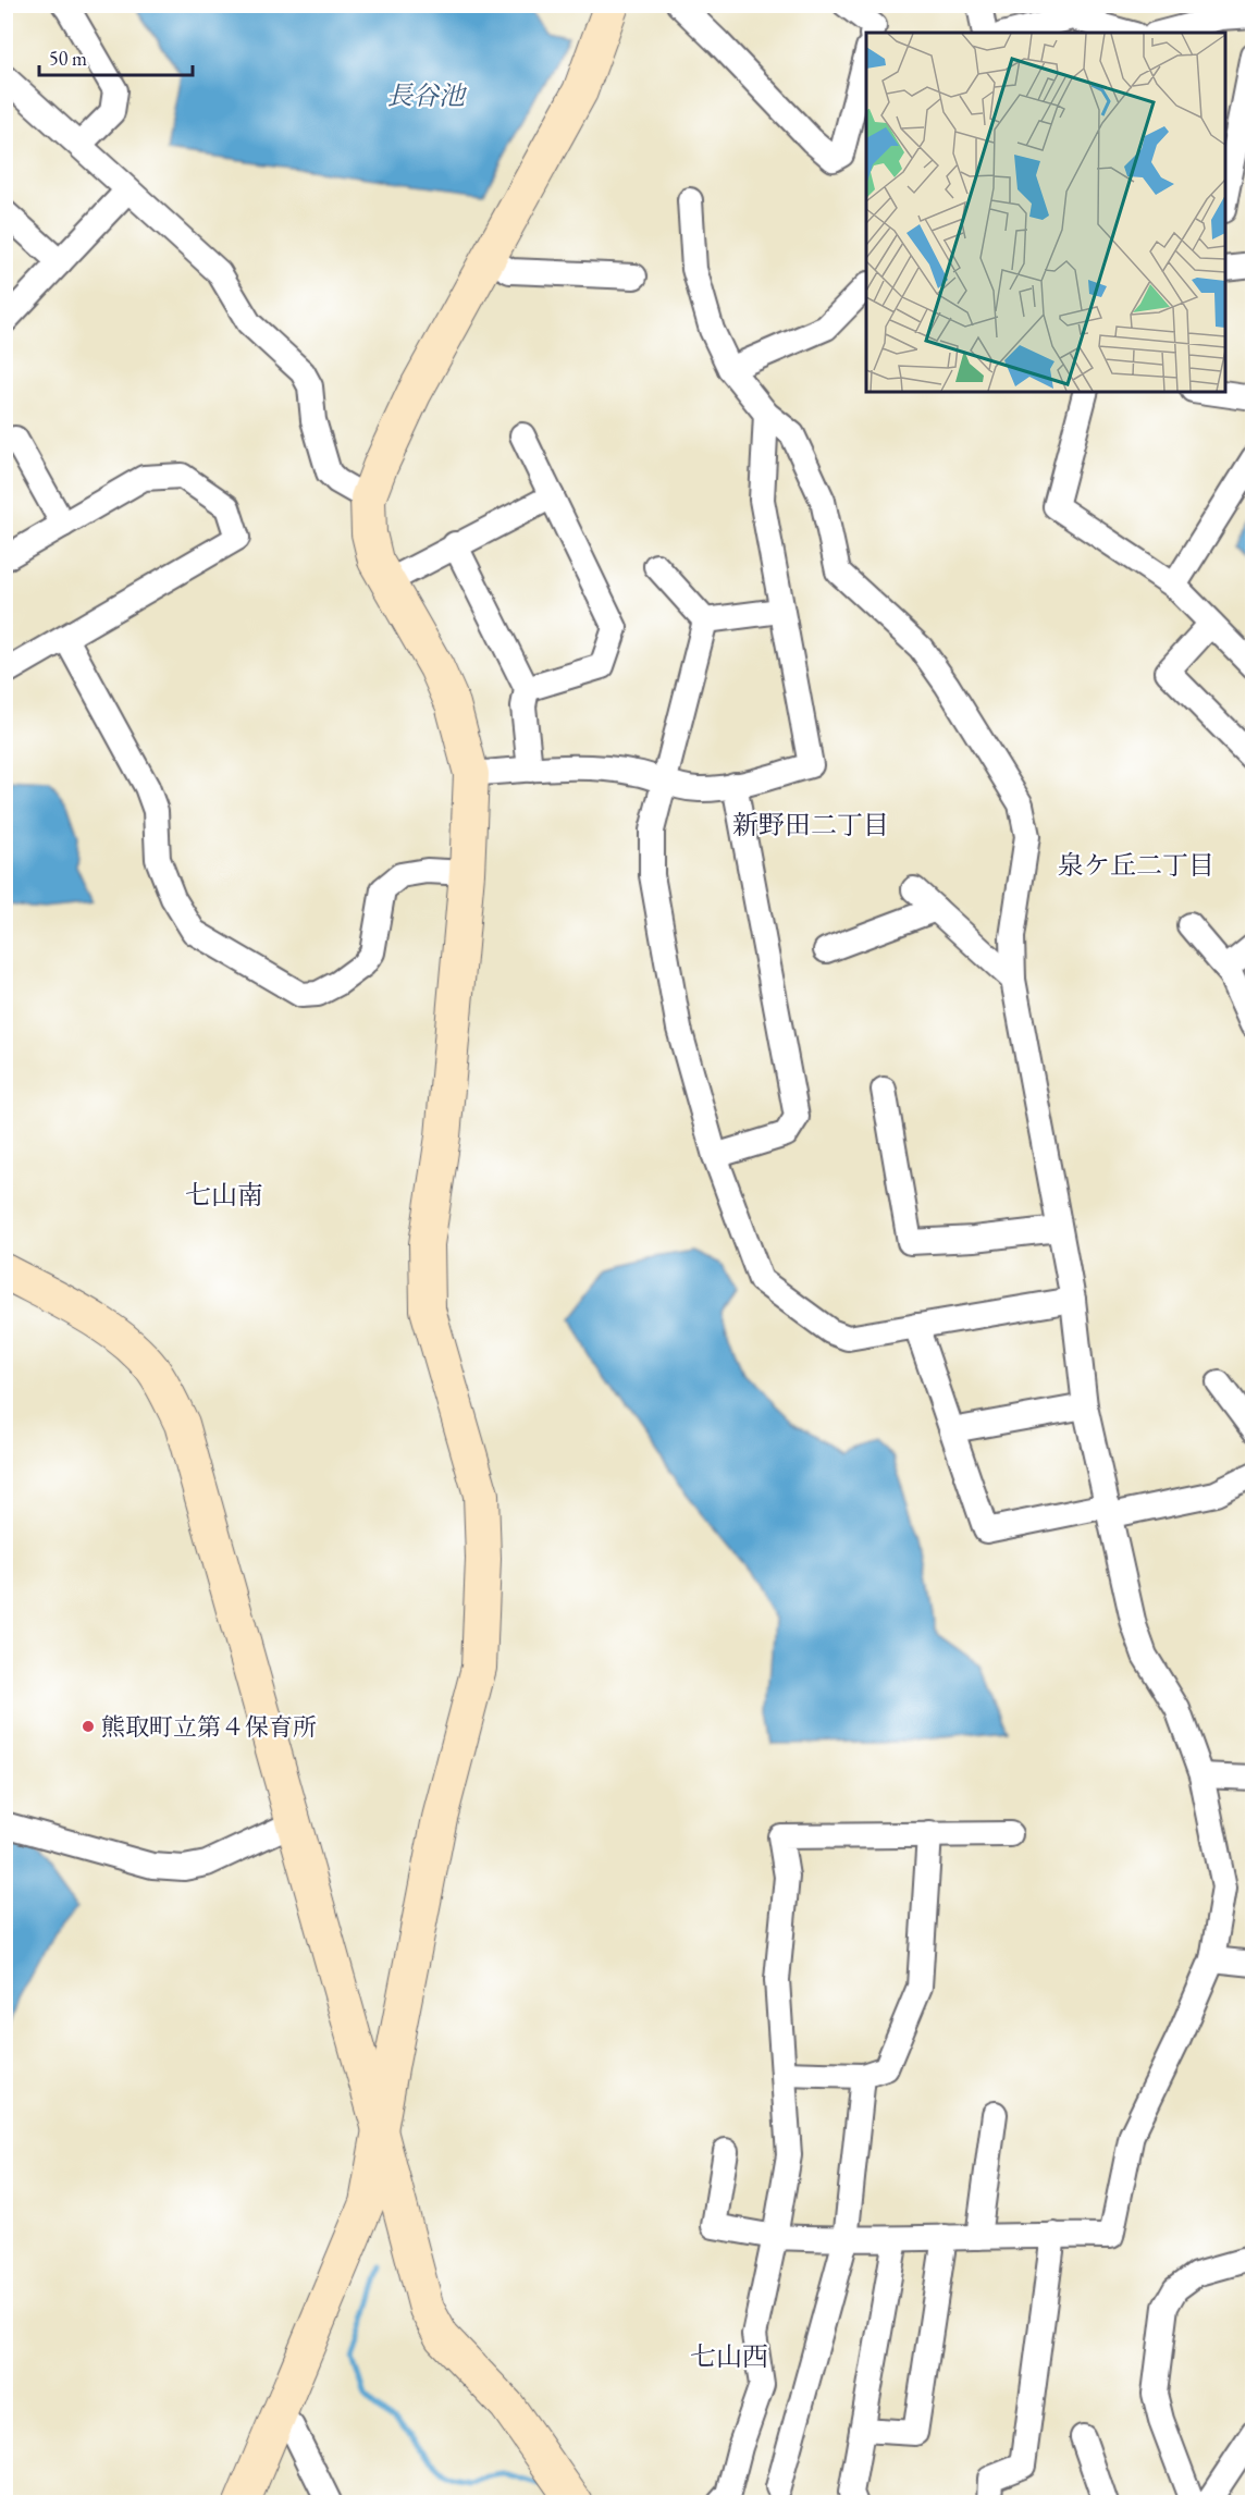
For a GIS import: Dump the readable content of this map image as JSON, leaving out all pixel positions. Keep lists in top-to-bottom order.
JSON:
{
  "districts": [
    "新野田二丁目",
    "泉ケ丘二丁目",
    "七山南",
    "七山西"
  ],
  "water": ["長谷池"],
  "places": ["熊取町立第４保育所"],
  "scale_bar": "50 m"
}
